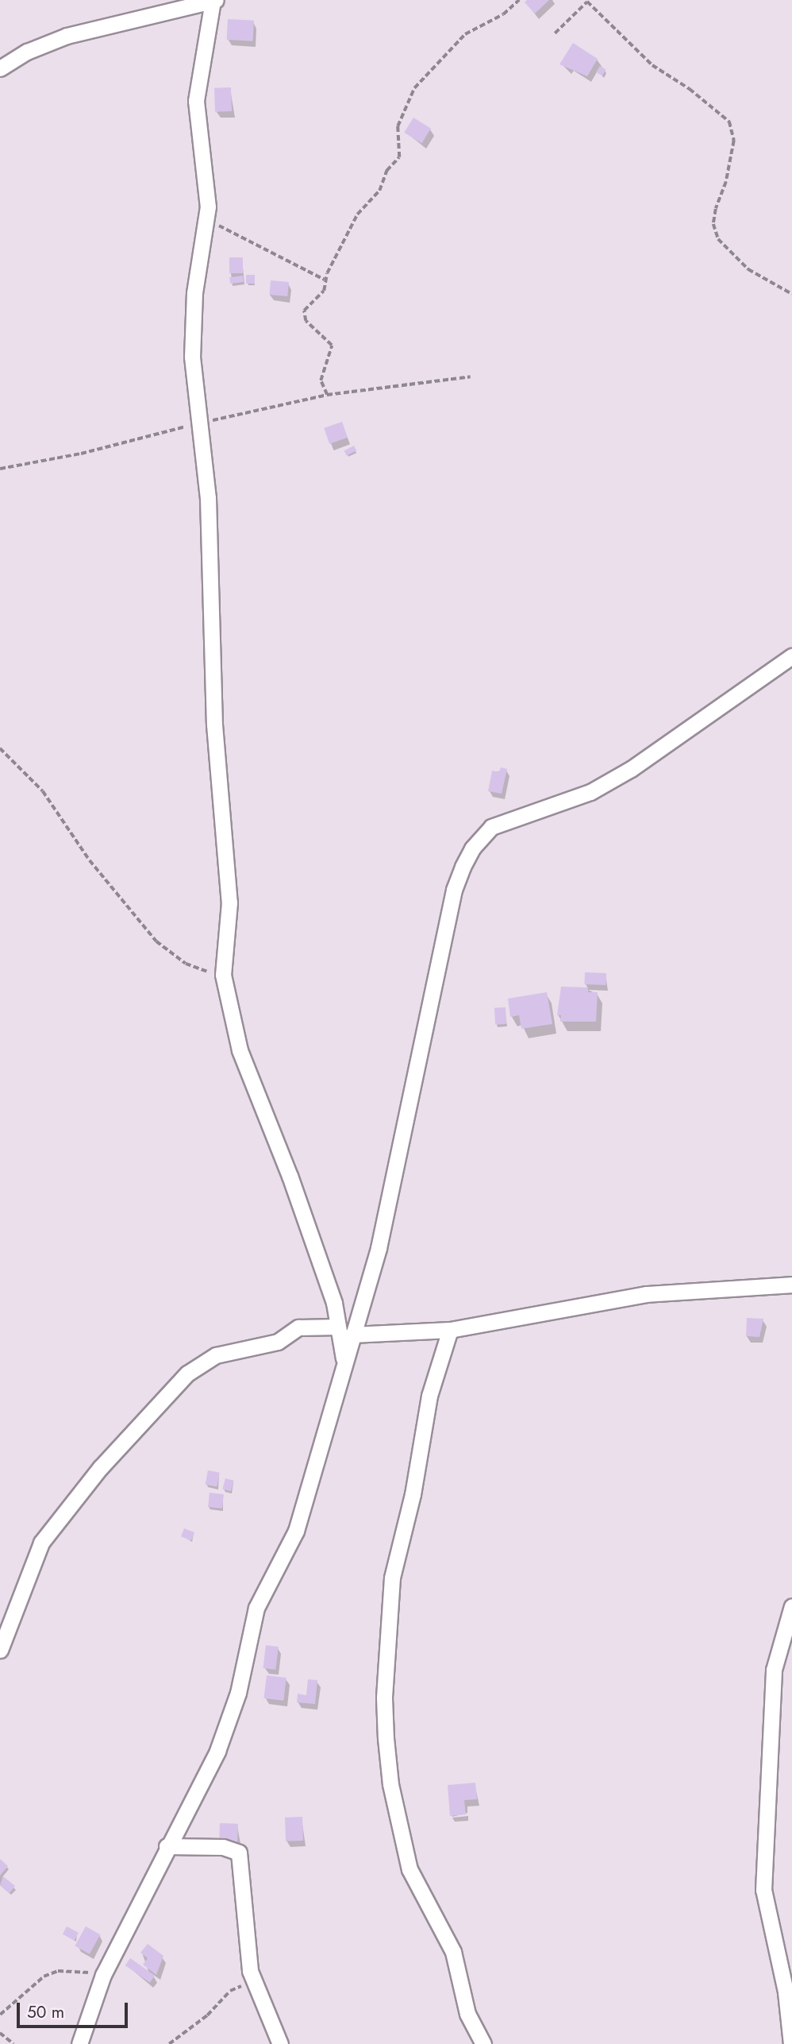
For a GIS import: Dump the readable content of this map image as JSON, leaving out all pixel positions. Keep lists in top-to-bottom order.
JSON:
{
  "scale_bar": "50 m"
}
